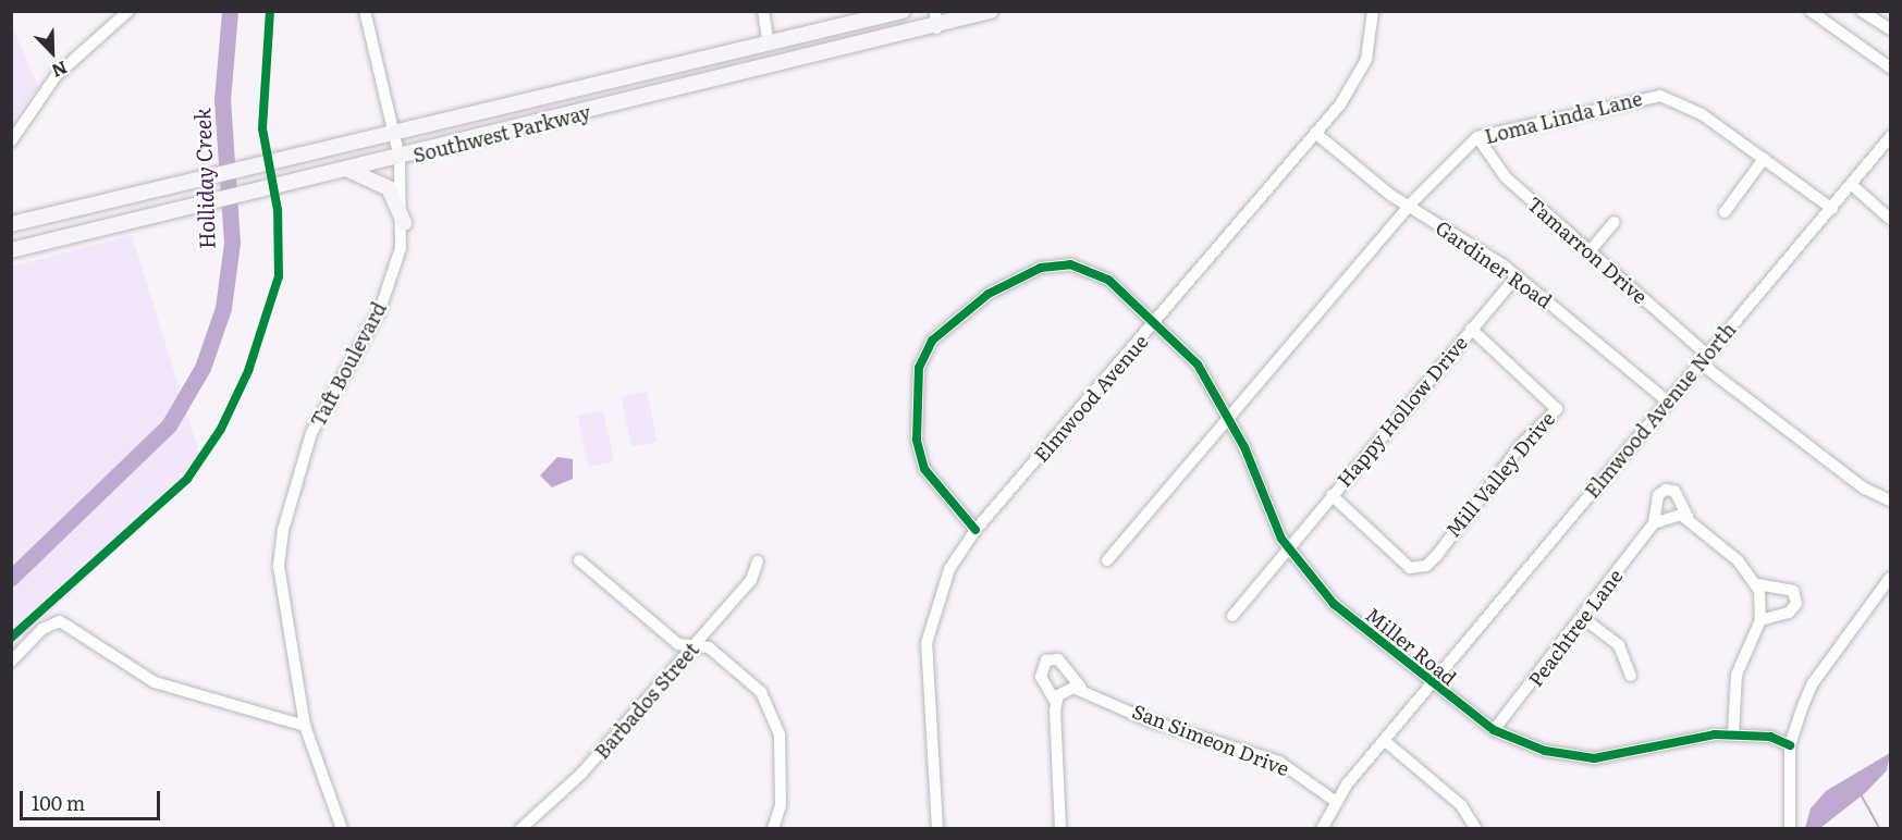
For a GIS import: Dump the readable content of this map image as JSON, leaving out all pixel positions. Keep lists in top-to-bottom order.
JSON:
{
  "streets": {
    "main road": ["Southwest Parkway"],
    "street": [
      "Loma Linda Lane",
      "Tamarron Drive",
      "Gardiner Road",
      "Taft Boulevard",
      "Elmwood Avenue",
      "Elmwood Avenue North",
      "Happy Hollow Drive",
      "Mill Valley Drive",
      "Peachtree Lane",
      "Miller Road",
      "Barbados Street",
      "San Simeon Drive"
    ]
  },
  "crossings": [
    ["Loma Linda Lane", "Tamarron Drive"],
    ["Loma Linda Lane", "Gardiner Road"],
    ["Loma Linda Lane", "Elmwood Avenue North"],
    ["Loma Linda Lane", "Miller Road"],
    ["Southwest Parkway", "Taft Boulevard"],
    ["Tamarron Drive", "Elmwood Avenue North"],
    ["Gardiner Road", "Elmwood Avenue"],
    ["Gardiner Road", "Elmwood Avenue North"],
    ["Gardiner Road", "Happy Hollow Drive"],
    ["Elmwood Avenue", "Miller Road"],
    ["Elmwood Avenue North", "Miller Road"],
    ["Elmwood Avenue North", "San Simeon Drive"],
    ["Happy Hollow Drive", "Mill Valley Drive"],
    ["Happy Hollow Drive", "Miller Road"],
    ["Peachtree Lane", "Miller Road"]
  ],
  "water": ["Holliday Creek"],
  "scale_bar": "100 m",
  "north": "bottom right"
}
